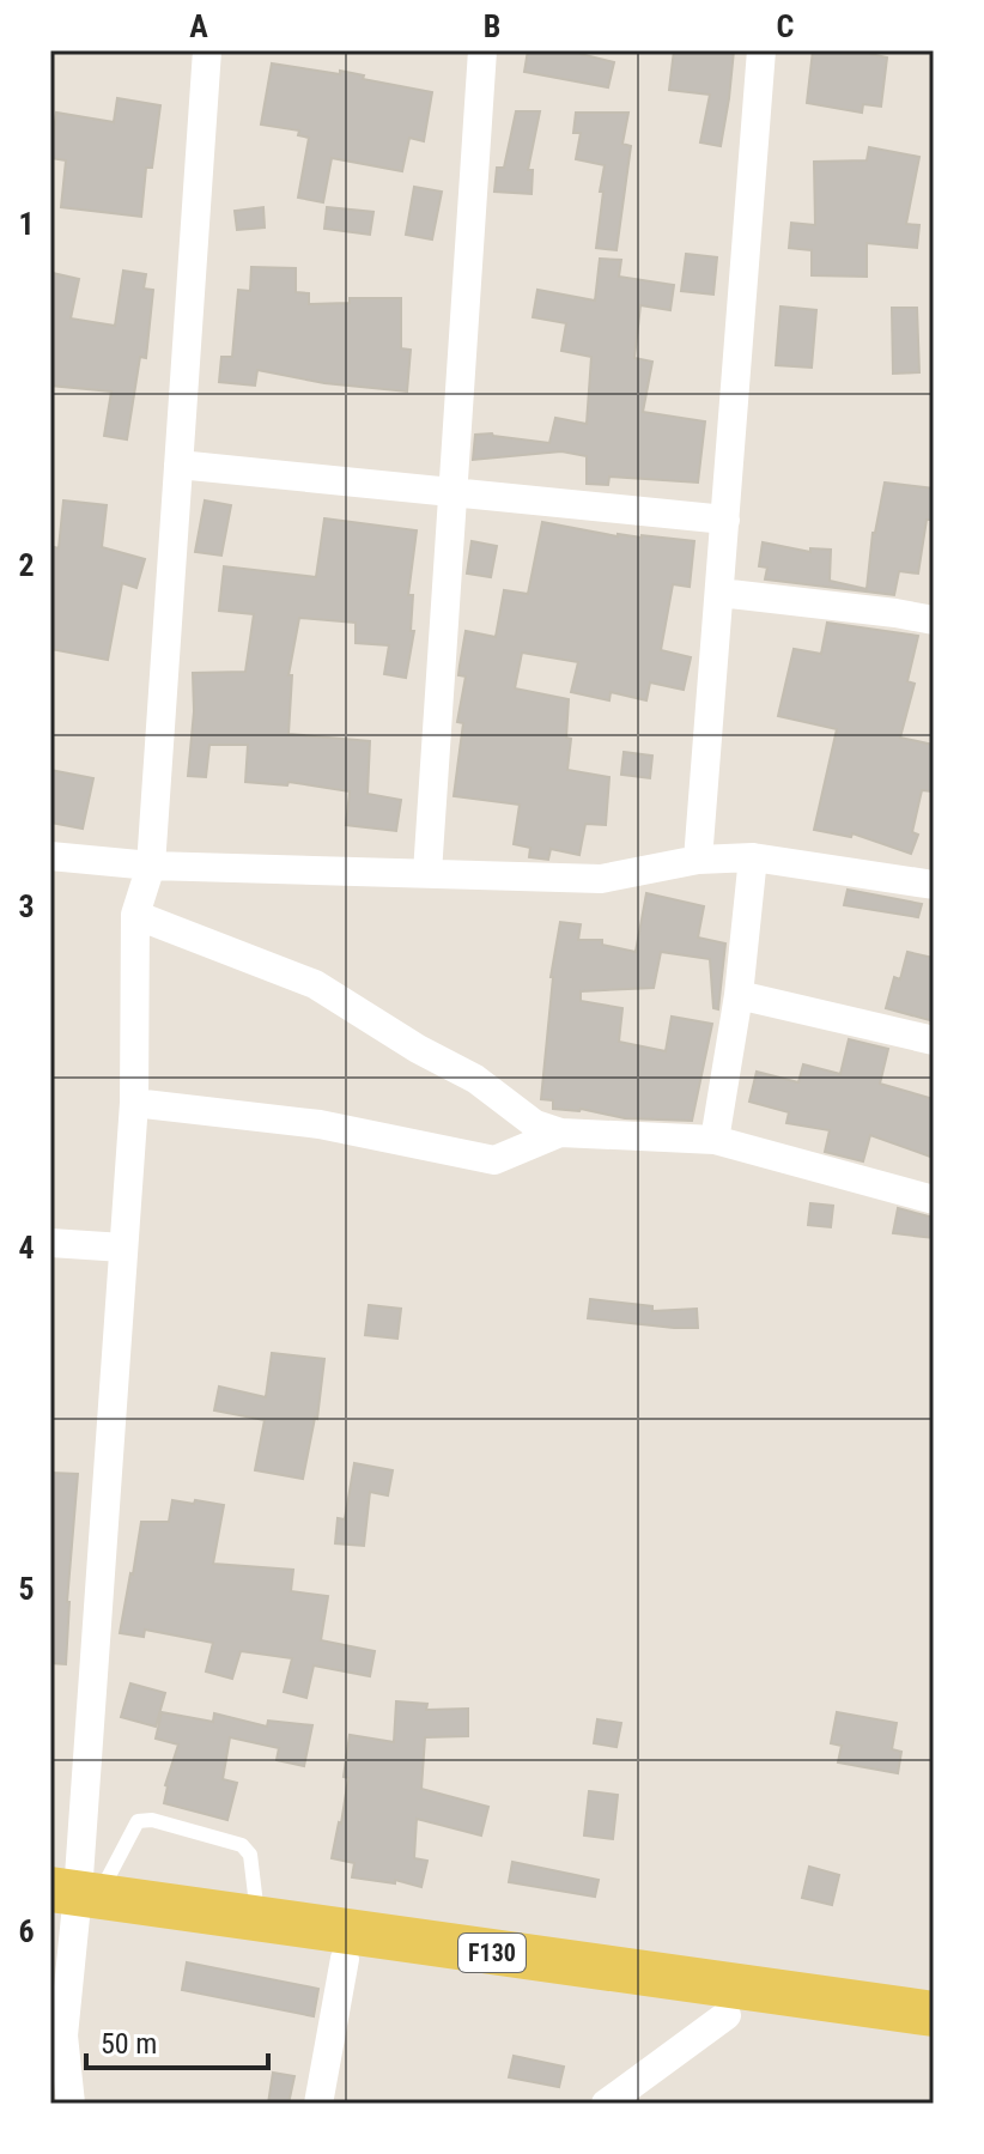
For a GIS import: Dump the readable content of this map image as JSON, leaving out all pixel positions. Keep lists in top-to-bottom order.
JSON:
{
  "streets": {
    "main road": ["F130"]
  },
  "scale_bar": "50 m",
  "grid": {
    "columns": ["A", "B", "C"],
    "rows": [
      "1",
      "2",
      "3",
      "4",
      "5",
      "6"
    ]
  }
}
